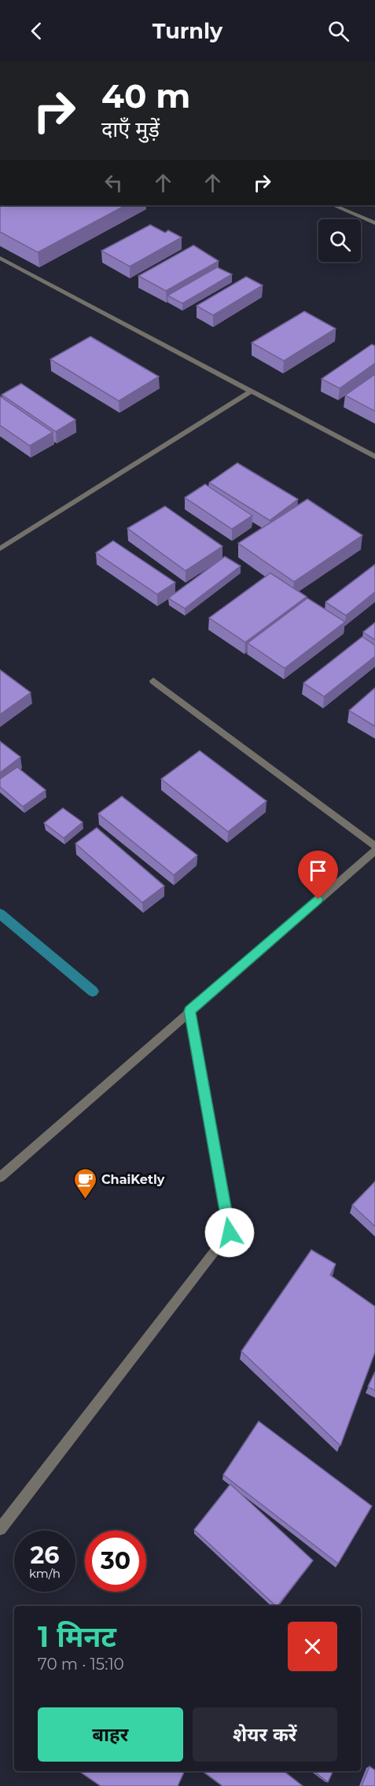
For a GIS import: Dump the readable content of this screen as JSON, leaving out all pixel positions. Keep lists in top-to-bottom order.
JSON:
{
  "places": {
    "cafe": ["ChaiKetly"]
  },
  "page": {
    "header": "Turnly",
    "turn": ["40 m", "दाएँ मुड़ें"],
    "speed": "26 km/h",
    "limit": "30",
    "heading": ["1 मिनट", "70 m · 15:10"],
    "buttons": ["बाहर", "शेयर करें"]
  }
}
